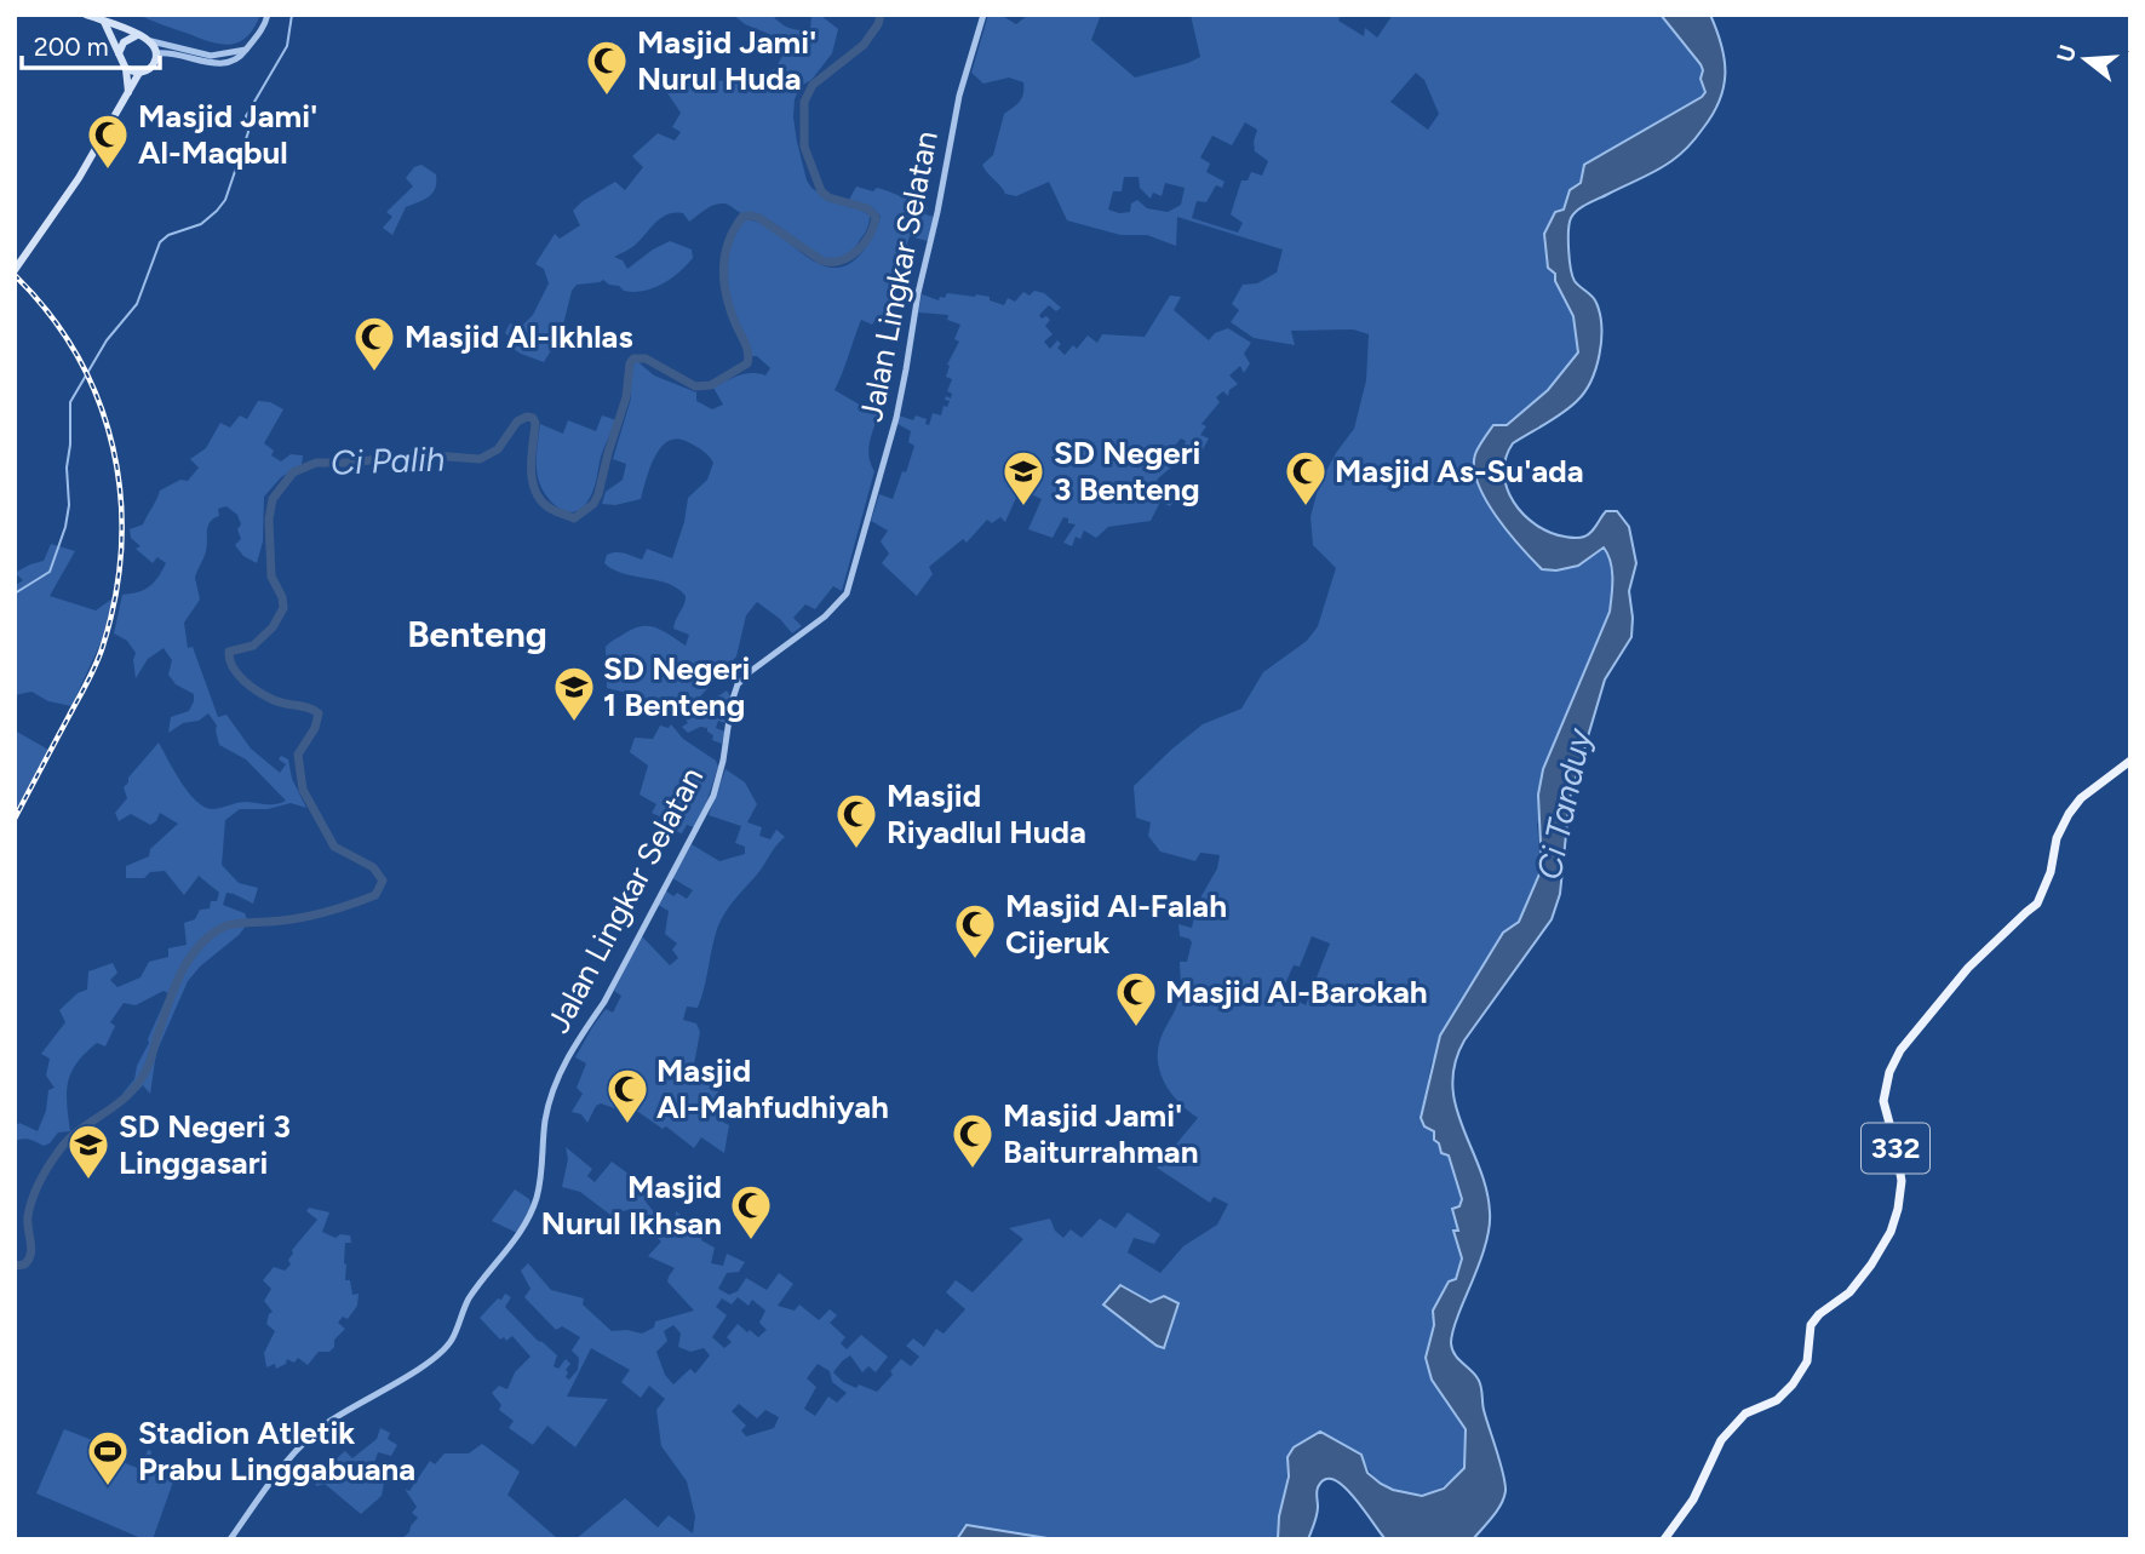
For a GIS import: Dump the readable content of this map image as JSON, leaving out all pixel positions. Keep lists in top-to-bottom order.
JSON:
{
  "streets": {
    "main road": ["332"],
    "street": ["Jalan Lingkar Selatan"]
  },
  "districts": ["Benteng"],
  "water": ["Ci Palih", "Ci Tanduy"],
  "places": {
    "mosque": [
      "Masjid Jami' Nurul Huda",
      "Masjid Jami' Al-Maqbul",
      "Masjid Al-Ikhlas",
      "Masjid As-Su'ada",
      "Masjid Riyadlul Huda",
      "Masjid Al-Falah Cijeruk",
      "Masjid Al-Barokah",
      "Masjid Al-Mahfudhiyah",
      "Masjid Jami' Baiturrahman",
      "Masjid Nurul Ikhsan"
    ],
    "school or university": ["SD Negeri 3 Benteng", "SD Negeri 1 Benteng", "SD Negeri 3 Linggasari"],
    "sports": ["Stadion Atletik Prabu Linggabuana"]
  },
  "scale_bar": "200 m",
  "north": "left"
}
